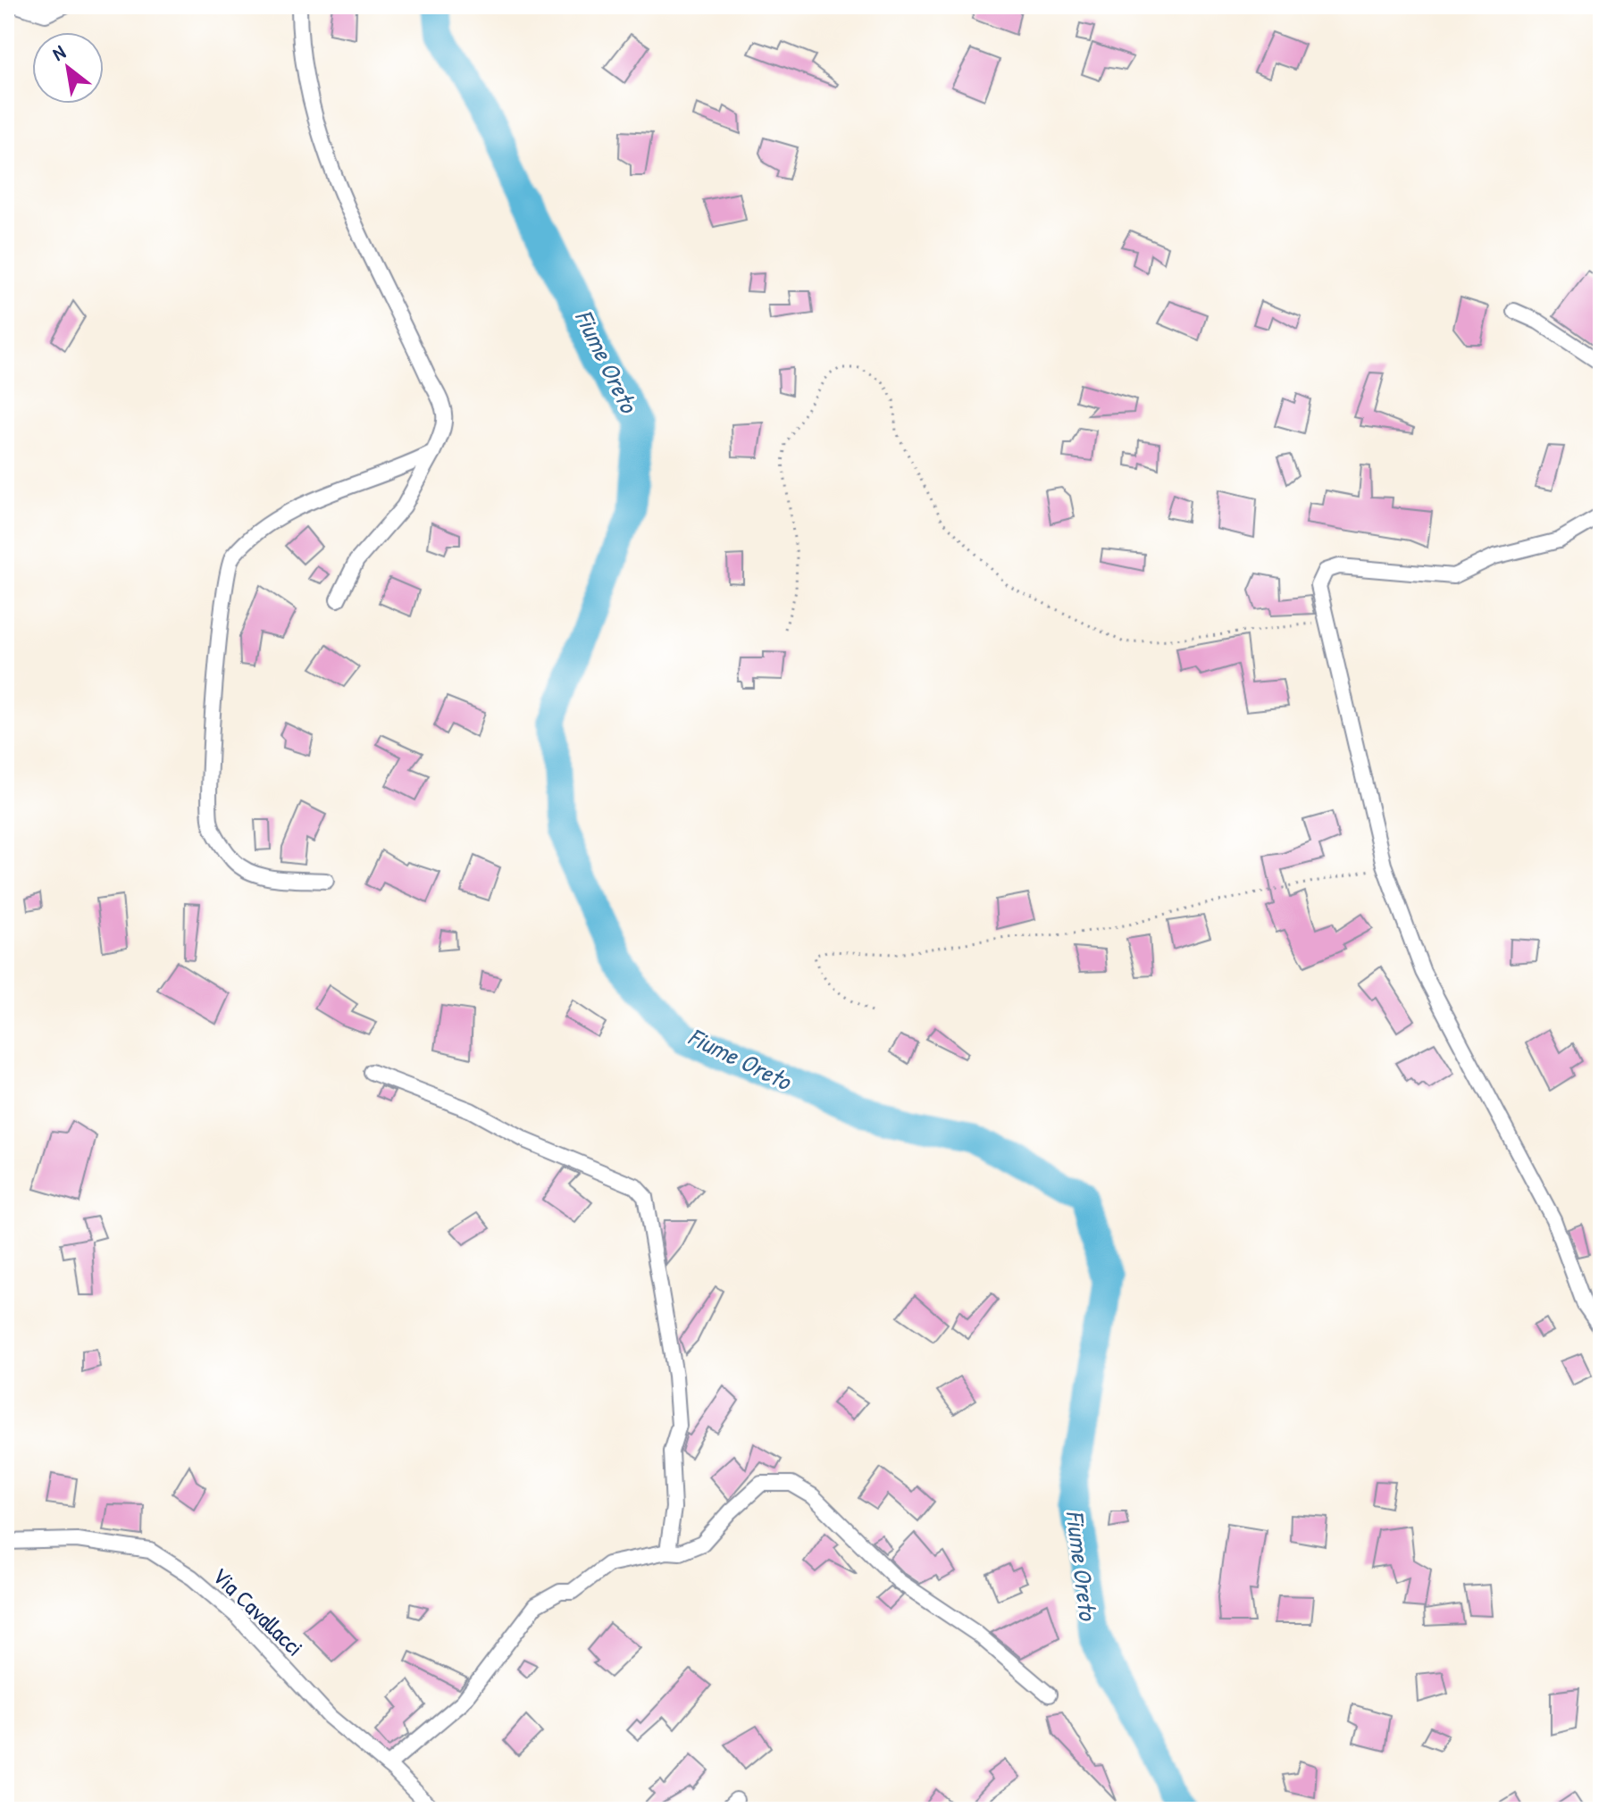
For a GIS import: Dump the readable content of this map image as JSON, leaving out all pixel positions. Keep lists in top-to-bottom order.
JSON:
{
  "streets": {
    "street": ["Via Cavallacci"]
  },
  "water": ["Fiume Oreto"],
  "north": "top left"
}
